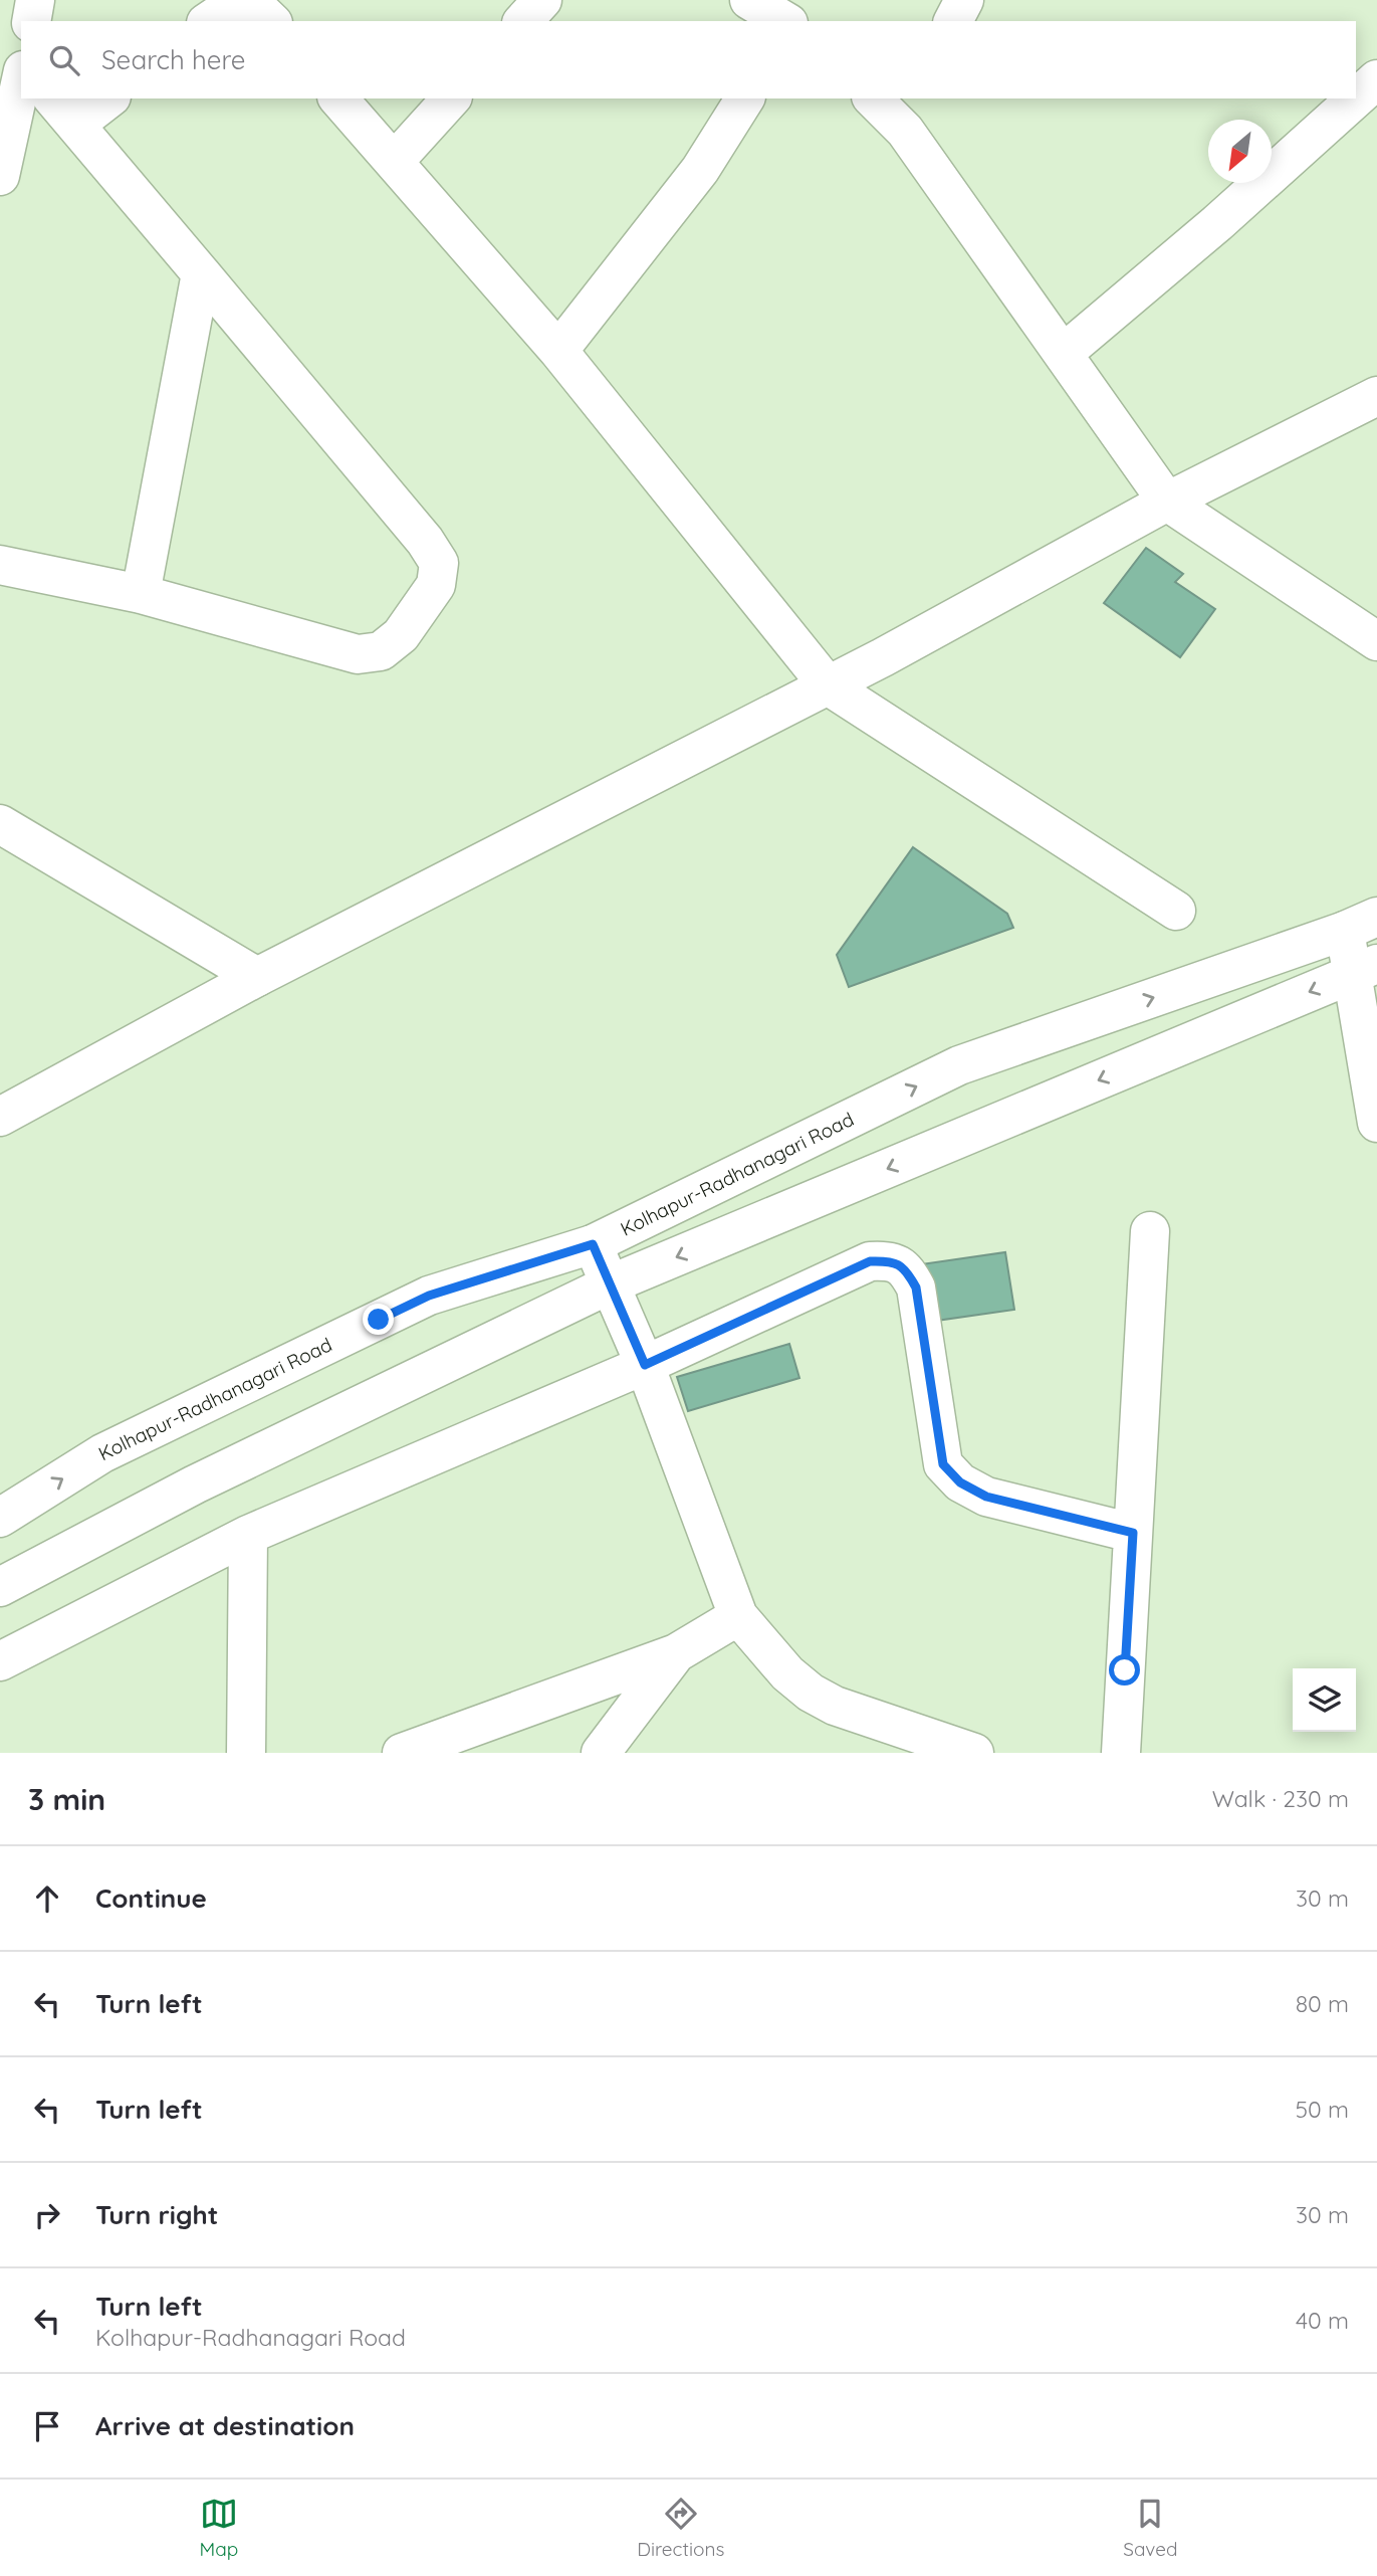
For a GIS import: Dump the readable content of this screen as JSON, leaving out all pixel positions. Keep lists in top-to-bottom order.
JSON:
{
  "streets": {
    "street": ["Kolhapur-Radhanagari Road"]
  },
  "north": "bottom left",
  "page": {
    "search": "Search here",
    "heading": ["3 min", "Walk · 230 m"],
    "list": [
      ["Continue", "30 m"],
      ["Turn left", "80 m"],
      ["Turn left", "50 m"],
      ["Turn right", "30 m"],
      ["Turn left", "Kolhapur-Radhanagari Road", "40 m"],
      "Arrive at destination"
    ],
    "nav": ["Map", "Directions", "Saved"]
  }
}
